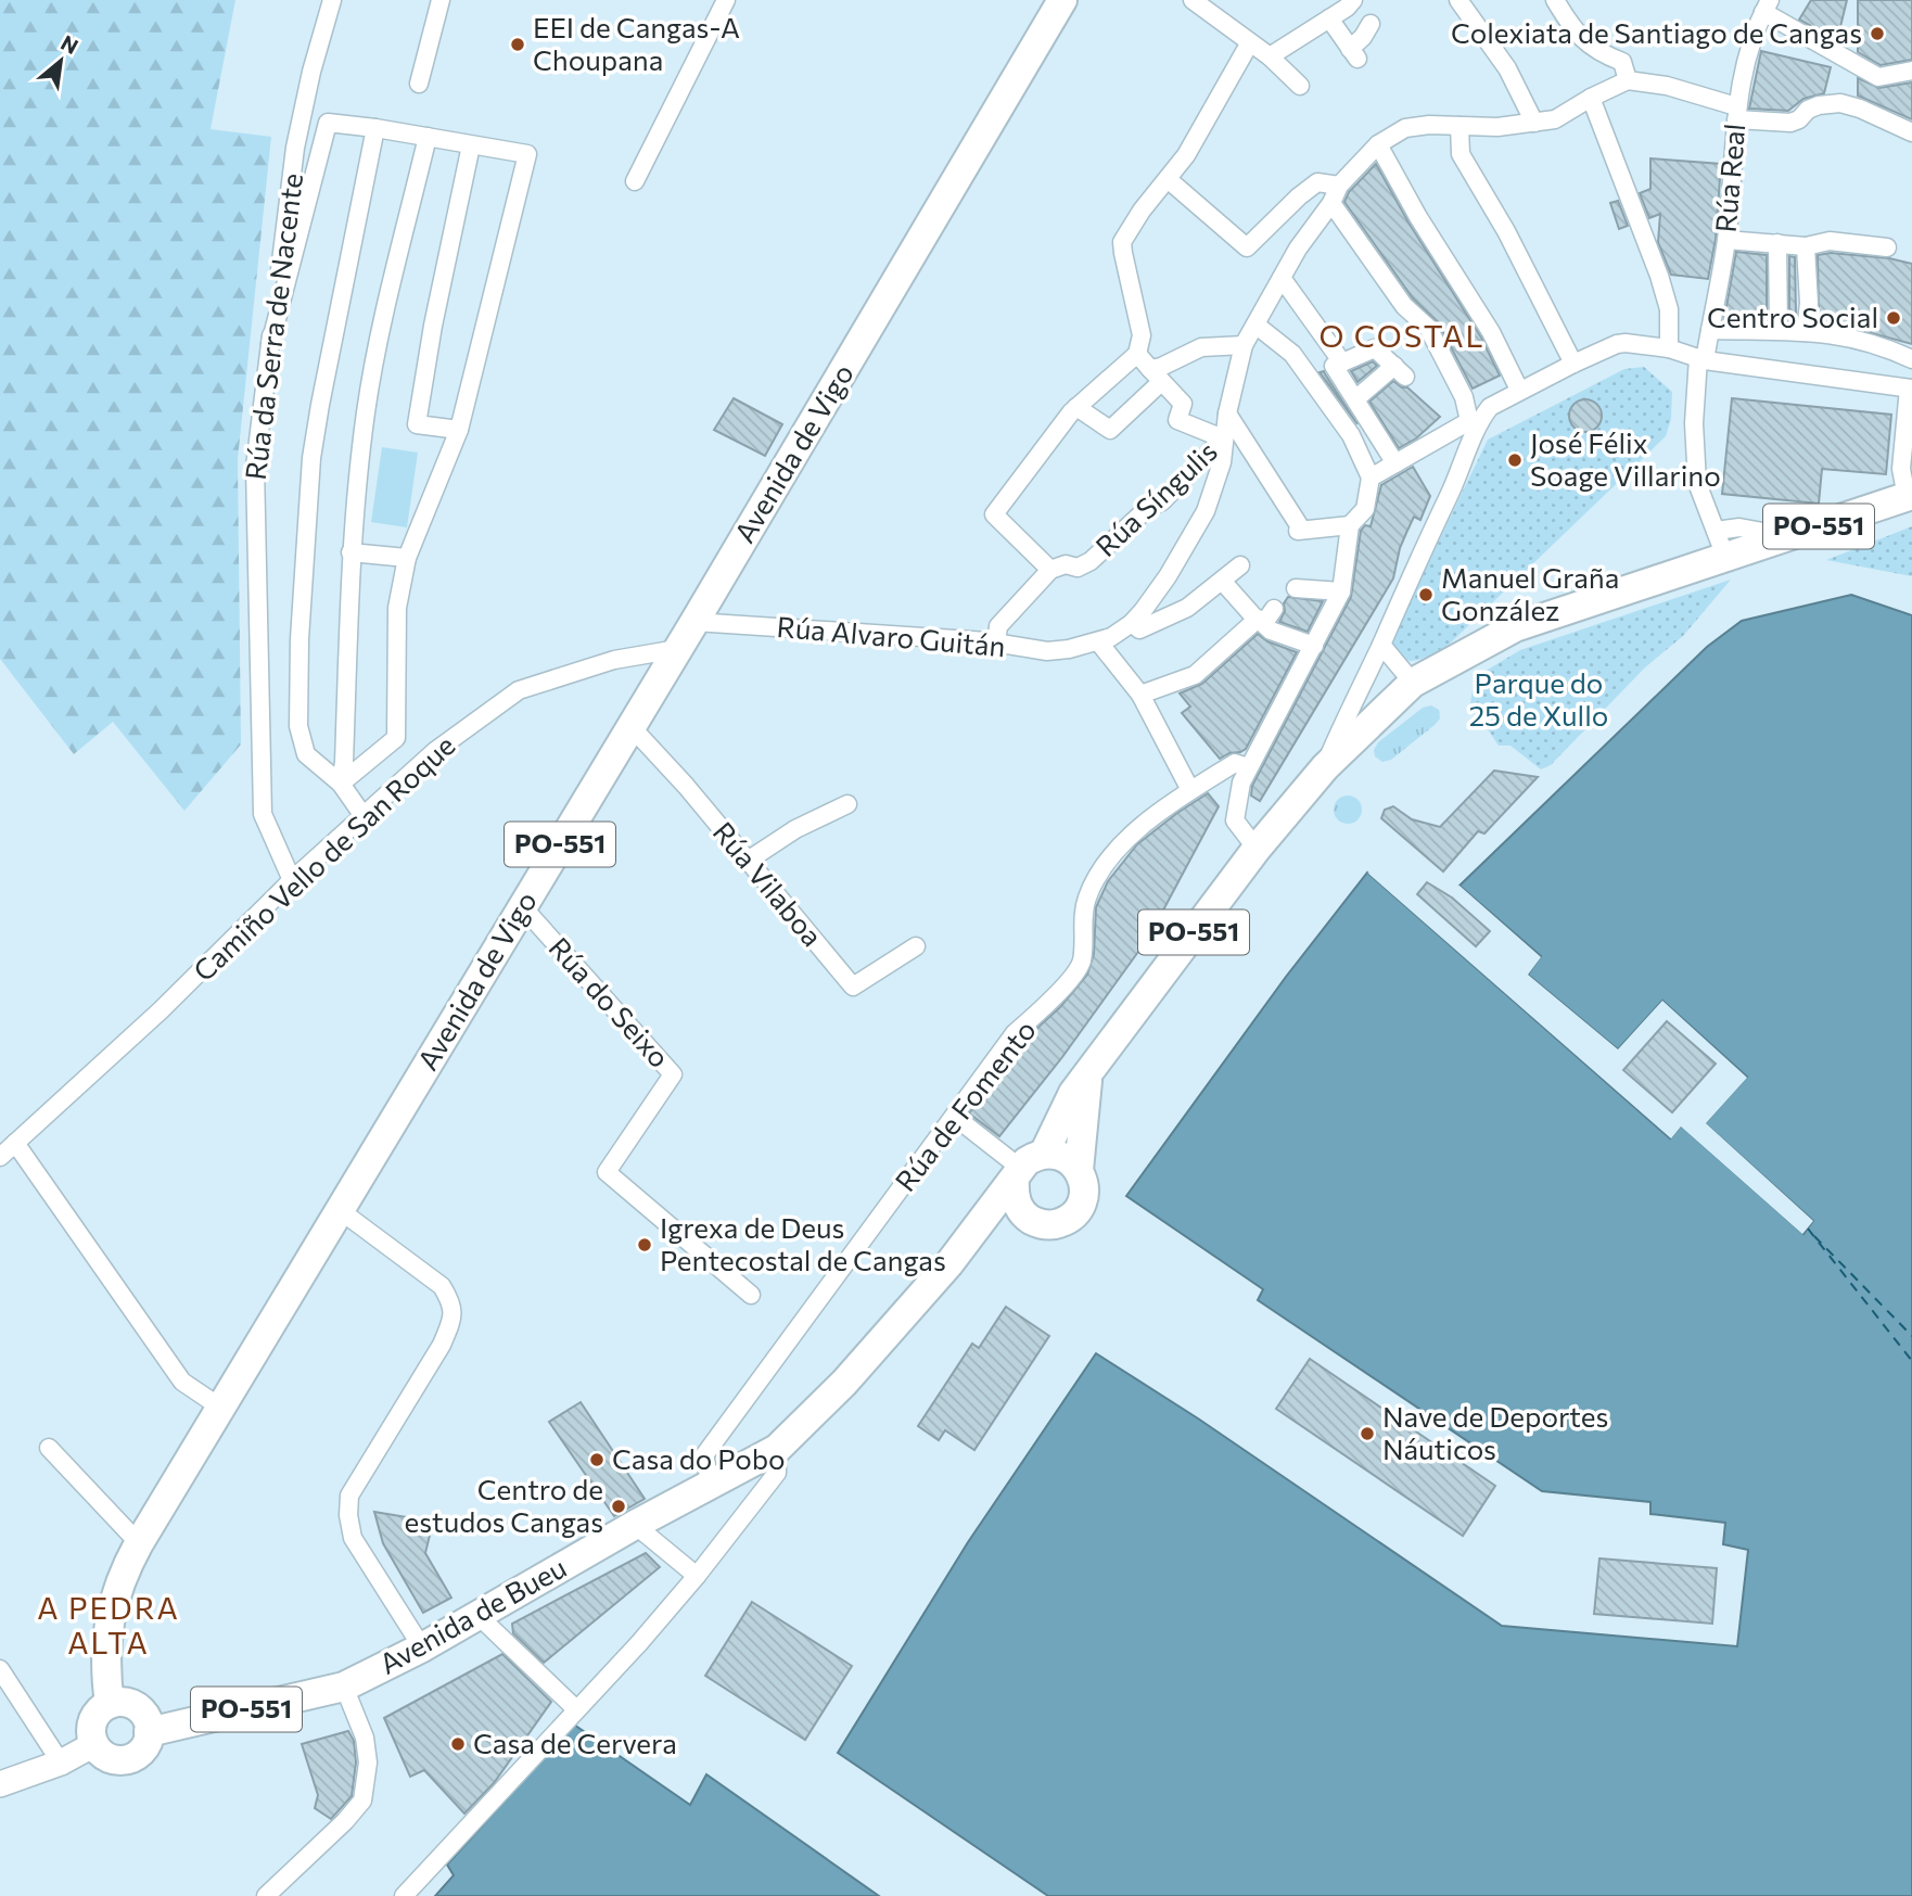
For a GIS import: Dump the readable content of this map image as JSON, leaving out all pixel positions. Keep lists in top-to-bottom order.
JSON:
{
  "streets": {
    "main road": ["Avenida de Vigo", "PO-551", "Avenida de Bueu"],
    "street": [
      "Rúa Real",
      "Rúa da Serra de Nacente",
      "Rúa Síngulis",
      "Rúa Alvaro Guitán",
      "Camiño Vello de San Roque",
      "Rúa Vilaboa",
      "Rúa do Seixo",
      "Rúa de Fomento"
    ]
  },
  "crossings": [
    ["Rúa Real", "PO-551"],
    ["Rúa da Serra de Nacente", "Camiño Vello de San Roque"],
    ["Avenida de Vigo", "Rúa Alvaro Guitán"],
    ["Avenida de Vigo", "Camiño Vello de San Roque"],
    ["Avenida de Vigo", "Rúa Vilaboa"],
    ["Avenida de Vigo", "Rúa do Seixo"],
    ["Avenida de Vigo", "Avenida de Bueu"],
    ["PO-551", "Avenida de Bueu"],
    ["Rúa de Fomento", "Avenida de Bueu"]
  ],
  "districts": ["O COSTAL", "A PEDRA ALTA"],
  "parks": ["Parque do 25 de Xullo"],
  "places": [
    "Colexiata de Santiago de Cangas",
    "EEI de Cangas-A Choupana",
    "Centro Social",
    "José Félix Soage Villarino",
    "Manuel Graña González",
    "Igrexa de Deus Pentecostal de Cangas",
    "Nave de Deportes Náuticos",
    "Casa do Pobo",
    "Centro de estudos Cangas",
    "Casa de Cervera"
  ],
  "north": "top right"
}
